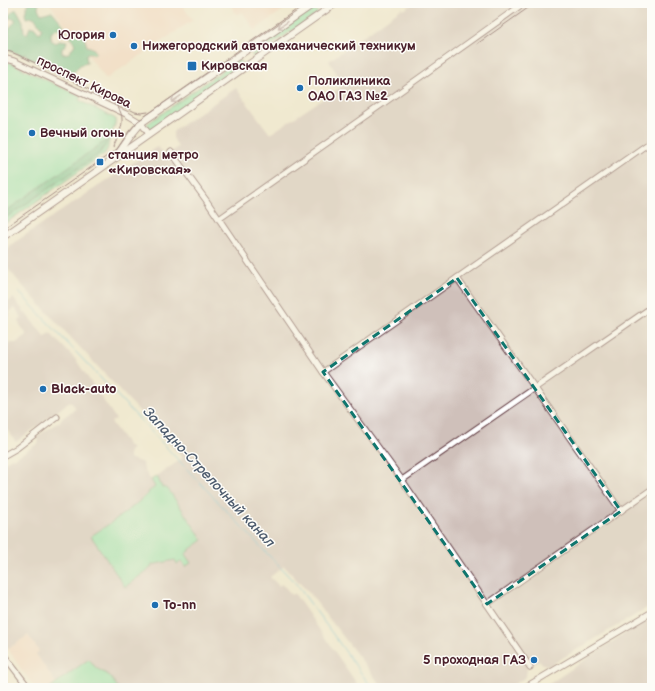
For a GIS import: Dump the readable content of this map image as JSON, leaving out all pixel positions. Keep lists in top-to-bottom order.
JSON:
{
  "streets": {
    "street": ["проспект Кирова"]
  },
  "water": ["Западно-Стрелочный канал"],
  "places": {
    "other": [
      "Югория",
      "Нижегородский автомеханический техникум",
      "Поликлиника ОАО ГАЗ №2",
      "Вечный огонь",
      "Black-auto",
      "To-nn",
      "5 проходная ГАЗ"
    ],
    "transit": ["Кировская", "станция метро «Кировская»"]
  }
}
